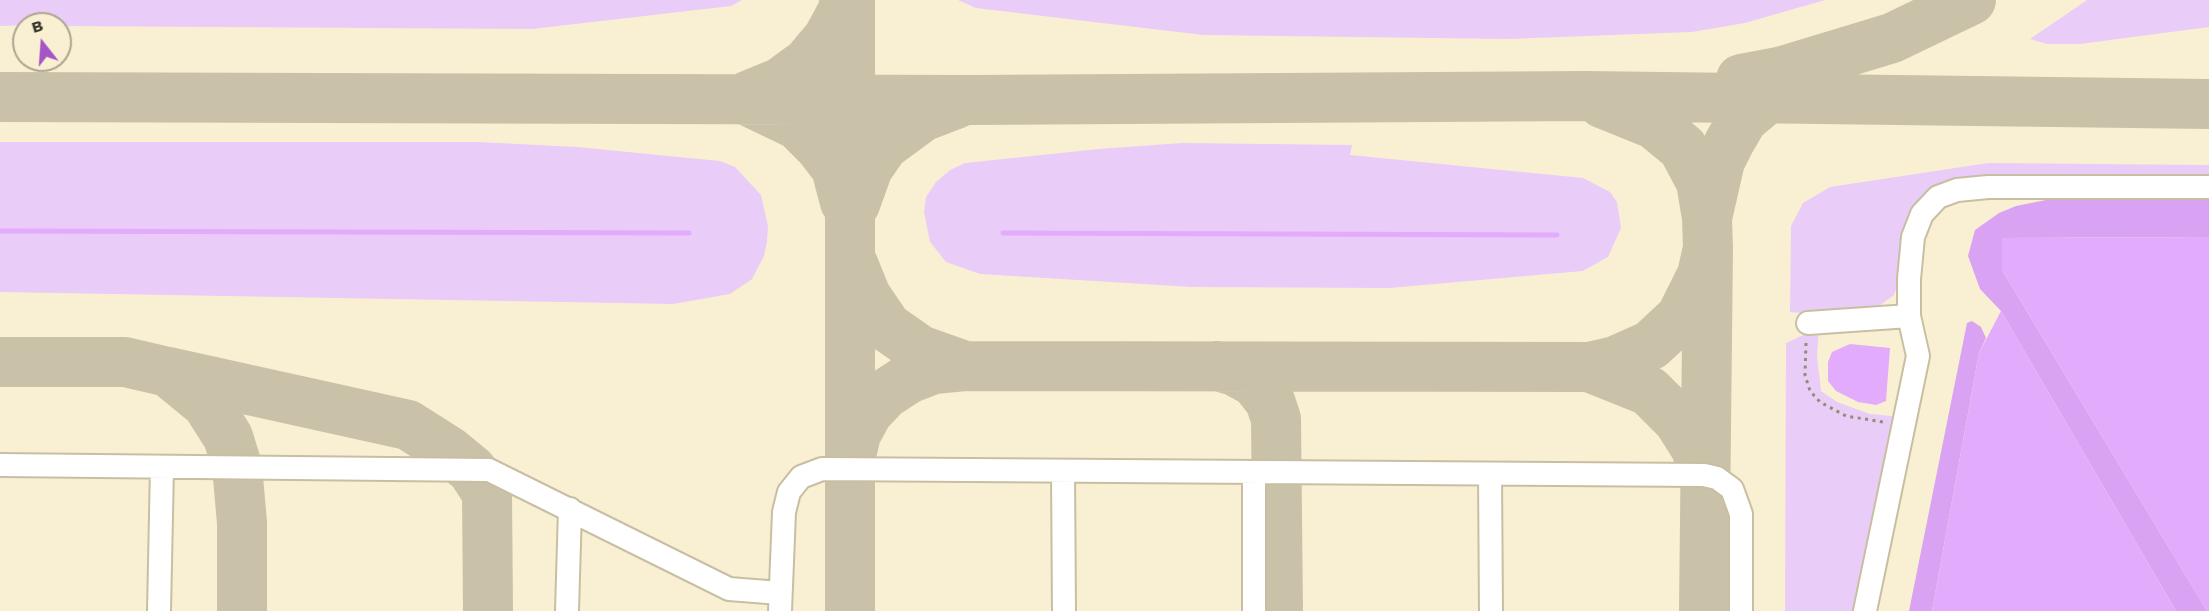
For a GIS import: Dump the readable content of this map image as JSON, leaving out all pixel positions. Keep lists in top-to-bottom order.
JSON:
{
  "north": "top"
}
